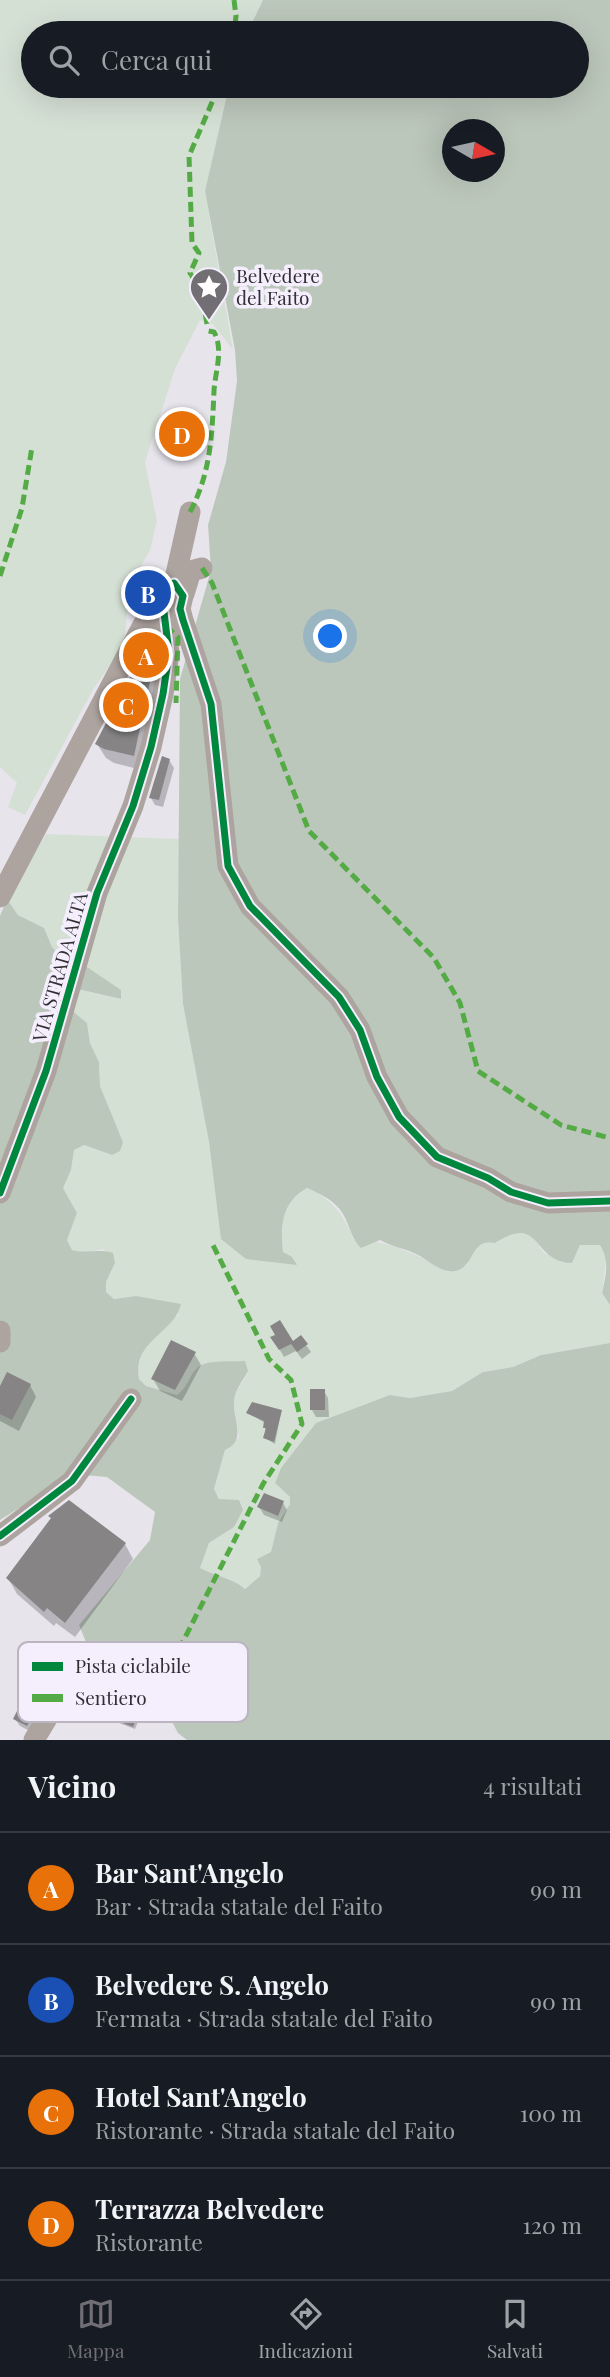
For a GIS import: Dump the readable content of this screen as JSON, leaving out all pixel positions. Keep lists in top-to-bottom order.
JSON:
{
  "streets": {
    "street": ["VIA STRADA ALTA"]
  },
  "places": {
    "place": ["Belvedere del Faito"]
  },
  "legend": ["Pista ciclabile", "Sentiero"],
  "north": "right",
  "page": {
    "search": "Cerca qui",
    "pins": [
      "D",
      "B",
      "A",
      "C"
    ],
    "heading": ["Vicino", "4 risultati"],
    "list": [
      {
        "mark": "A",
        "name": "Bar Sant'Angelo",
        "note": "Bar · Strada statale del Faito",
        "value": "90 m"
      },
      {
        "mark": "B",
        "name": "Belvedere S. Angelo",
        "note": "Fermata · Strada statale del Faito",
        "value": "90 m"
      },
      {
        "mark": "C",
        "name": "Hotel Sant'Angelo",
        "note": "Ristorante · Strada statale del Faito",
        "value": "100 m"
      },
      {
        "mark": "D",
        "name": "Terrazza Belvedere",
        "note": "Ristorante",
        "value": "120 m"
      }
    ],
    "nav": ["Mappa", "Indicazioni", "Salvati"]
  }
}
